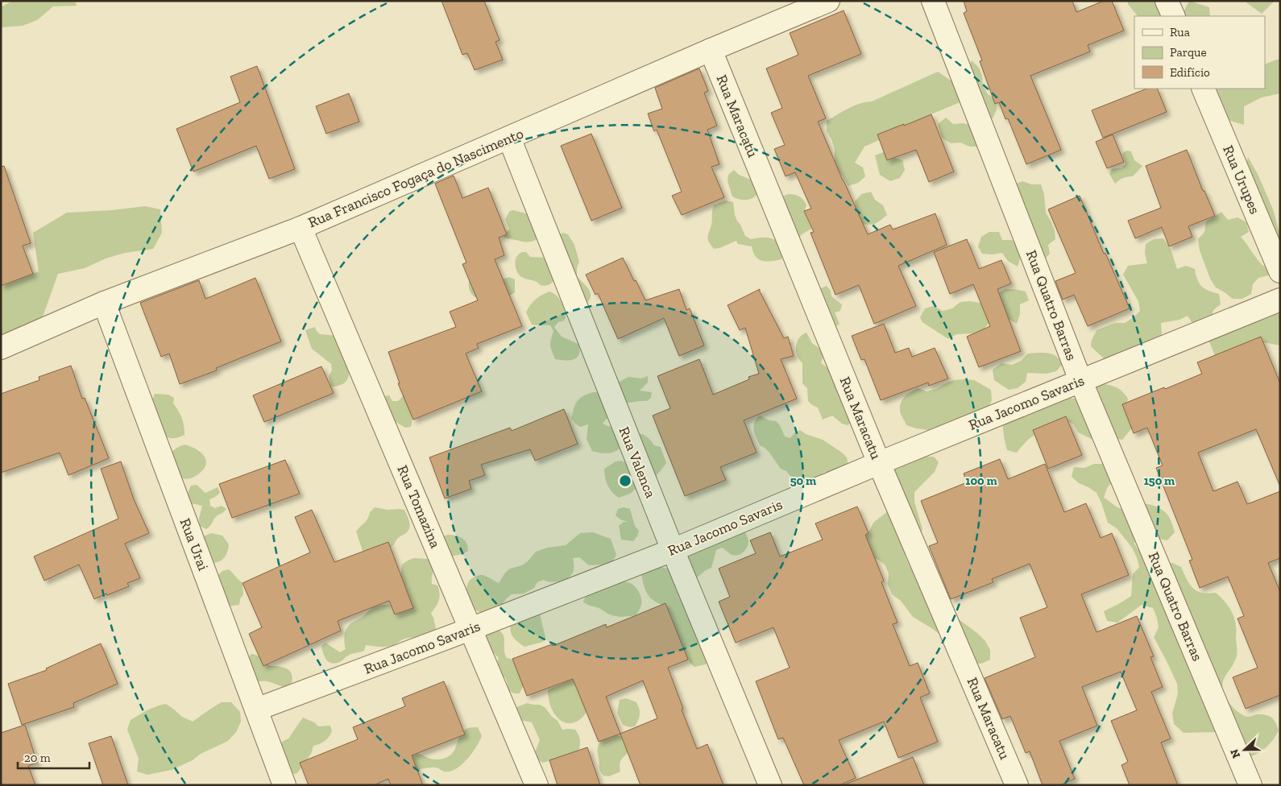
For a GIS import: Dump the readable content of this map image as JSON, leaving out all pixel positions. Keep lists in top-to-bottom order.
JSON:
{
  "streets": {
    "street": [
      "Rua Maracatu",
      "Rua Francisco Fogaça do Nascimento",
      "Rua Urupes",
      "Rua Quatro Barras",
      "Rua Jacomo Savaris",
      "Rua Valenca",
      "Rua Tomazina",
      "Rua Urai"
    ]
  },
  "crossings": [
    ["Rua Maracatu", "Rua Francisco Fogaça do Nascimento"],
    ["Rua Maracatu", "Rua Jacomo Savaris"],
    ["Rua Francisco Fogaça do Nascimento", "Rua Valenca"],
    ["Rua Francisco Fogaça do Nascimento", "Rua Tomazina"],
    ["Rua Francisco Fogaça do Nascimento", "Rua Urai"],
    ["Rua Quatro Barras", "Rua Jacomo Savaris"],
    ["Rua Jacomo Savaris", "Rua Valenca"],
    ["Rua Jacomo Savaris", "Rua Tomazina"],
    ["Rua Jacomo Savaris", "Rua Urai"]
  ],
  "legend": ["Rua", "Parque", "Edifício"],
  "scale_bar": "20 m",
  "north": "left",
  "rings": ["50 m", "100 m", "150 m"]
}
